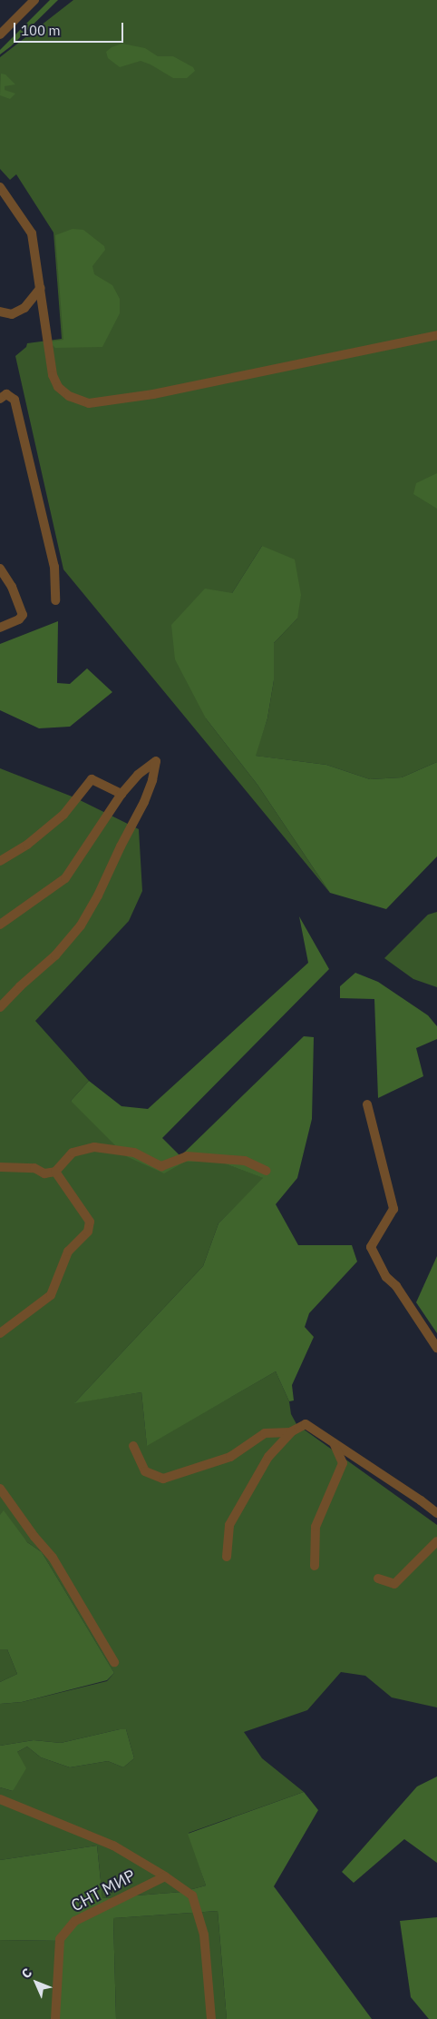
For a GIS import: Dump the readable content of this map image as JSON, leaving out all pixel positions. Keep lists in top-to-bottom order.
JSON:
{
  "streets": {
    "street": ["СНТ МИР"]
  },
  "scale_bar": "100 m",
  "north": "top left"
}
